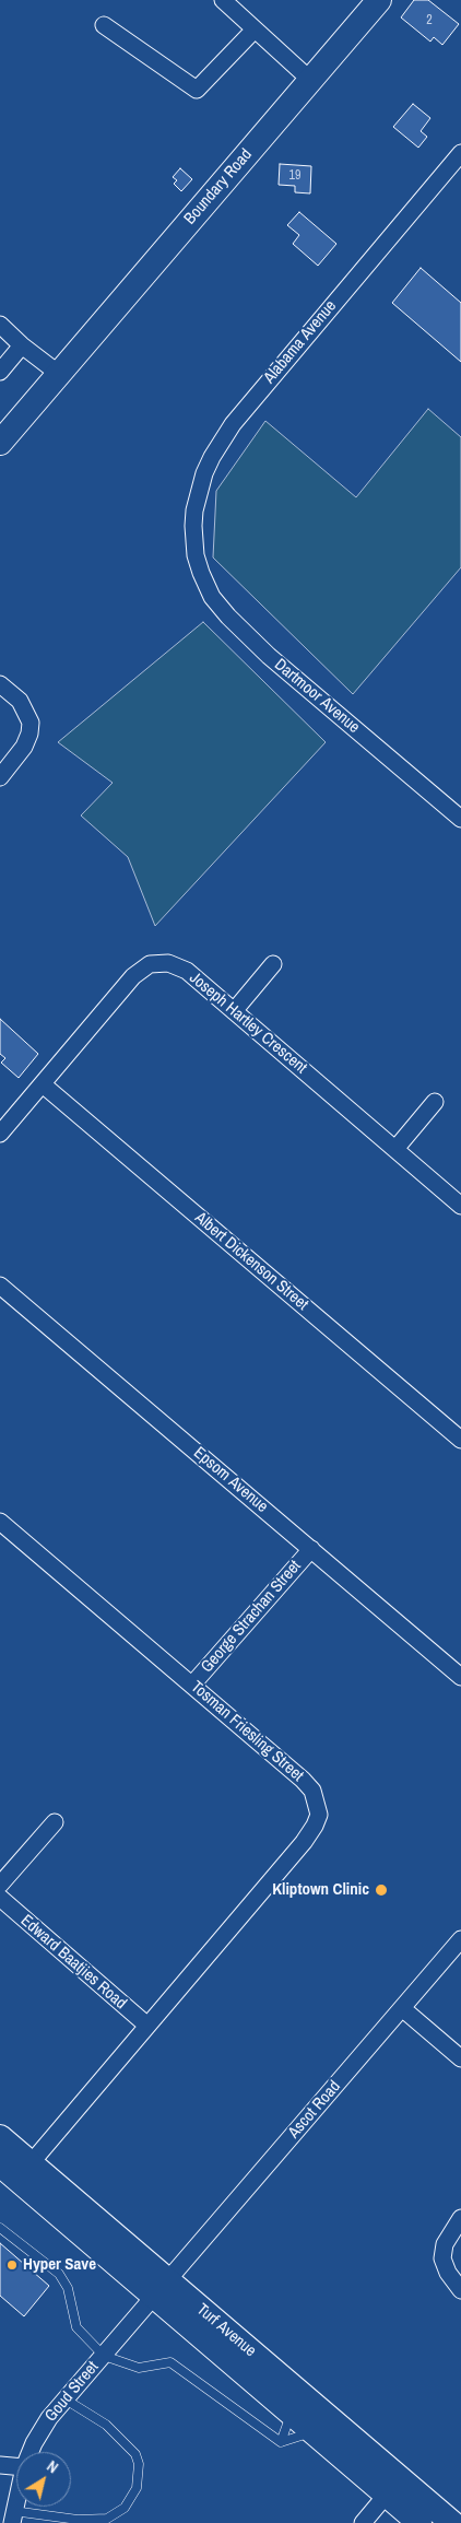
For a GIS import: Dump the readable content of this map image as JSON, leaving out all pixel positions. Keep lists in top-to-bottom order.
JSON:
{
  "streets": {
    "main road": ["Boundary Road", "Turf Avenue"],
    "street": [
      "Alabama Avenue",
      "Dartmoor Avenue",
      "Joseph Hartley Crescent",
      "Albert Dickenson Street",
      "Epsom Avenue",
      "George Strachan Street",
      "Tosman Friesling Street",
      "Edward Baatjies Road",
      "Ascot Road",
      "Goud Street"
    ]
  },
  "crossings": [
    ["Alabama Avenue", "Dartmoor Avenue"],
    ["Joseph Hartley Crescent", "Albert Dickenson Street"],
    ["Epsom Avenue", "George Strachan Street"],
    ["George Strachan Street", "Tosman Friesling Street"],
    ["Tosman Friesling Street", "Edward Baatjies Road"],
    ["Tosman Friesling Street", "Turf Avenue"],
    ["Ascot Road", "Turf Avenue"],
    ["Ascot Road", "Goud Street"],
    ["Turf Avenue", "Goud Street"]
  ],
  "places": ["Kliptown Clinic", "Hyper Save"],
  "house_numbers": ["2", "19"],
  "north": "top right"
}
